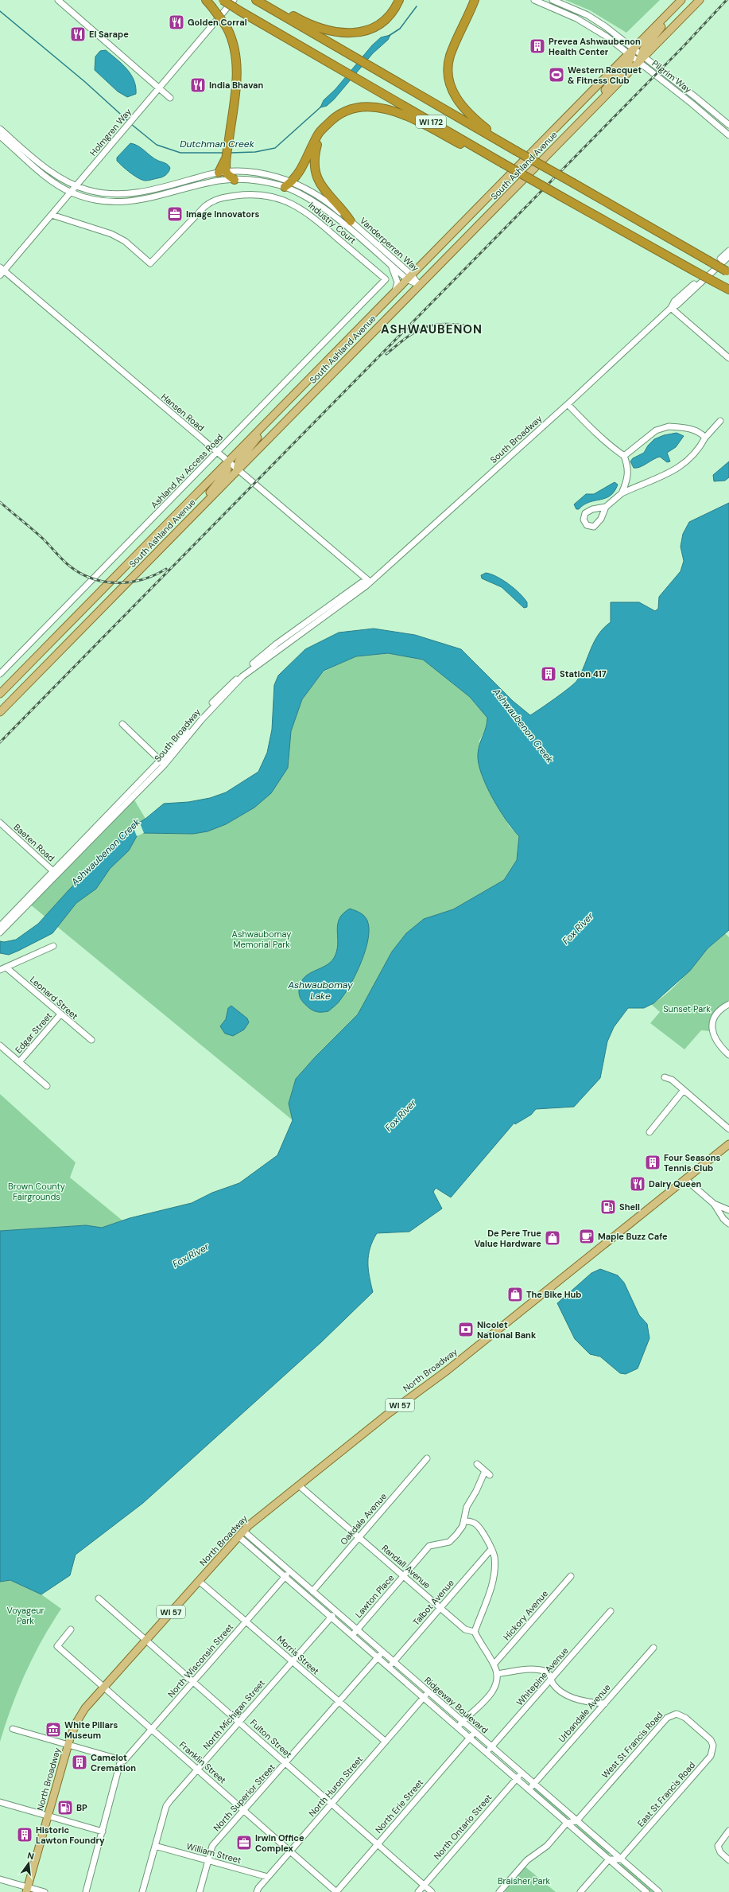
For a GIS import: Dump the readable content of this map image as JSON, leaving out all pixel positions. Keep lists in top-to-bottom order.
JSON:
{
  "streets": {
    "highway": ["WI 172"],
    "main road": ["South Ashland Avenue", "North Broadway", "WI 57"],
    "street": [
      "Pilgrim Way",
      "Holmgren Way",
      "Industry Court",
      "Vanderperren Way",
      "Hansen Road",
      "South Broadway",
      "Ashland Av Access Road",
      "Baeten Road",
      "Leonard Street",
      "Edgar Street",
      "Oakdale Avenue",
      "Randall Avenue",
      "Lawton Place",
      "Talbot Avenue",
      "Hickory Avenue",
      "Morris Street",
      "North Wisconsin Street",
      "Whitepine Avenue",
      "Ridgeway Boulevard",
      "Urbandale Avenue",
      "North Michigan Street",
      "Fulton Street",
      "West St Francis Road",
      "Franklin Street",
      "North Huron Street",
      "East St Francis Road",
      "North Superior Street",
      "North Erie Street",
      "North Ontario Street",
      "William Street"
    ]
  },
  "crossings": [
    ["Pilgrim Way", "South Ashland Avenue"],
    ["Holmgren Way", "Industry Court"],
    ["Holmgren Way", "Vanderperren Way"],
    ["Holmgren Way", "Hansen Road"],
    ["South Ashland Avenue", "Vanderperren Way"],
    ["South Ashland Avenue", "Hansen Road"],
    ["Industry Court", "Ashland Av Access Road"],
    ["Hansen Road", "South Broadway"],
    ["Hansen Road", "Ashland Av Access Road"],
    ["South Broadway", "Baeten Road"],
    ["Leonard Street", "Edgar Street"],
    ["North Broadway", "WI 57"],
    ["North Broadway", "Randall Avenue"],
    ["North Broadway", "Morris Street"],
    ["North Broadway", "Ridgeway Boulevard"],
    ["North Broadway", "Fulton Street"],
    ["North Broadway", "Franklin Street"],
    ["Oakdale Avenue", "Randall Avenue"],
    ["Oakdale Avenue", "Ridgeway Boulevard"],
    ["Randall Avenue", "Lawton Place"],
    ["Randall Avenue", "Talbot Avenue"],
    ["Lawton Place", "Ridgeway Boulevard"],
    ["Talbot Avenue", "Ridgeway Boulevard"],
    ["Morris Street", "North Wisconsin Street"],
    ["Morris Street", "North Michigan Street"],
    ["Morris Street", "North Huron Street"],
    ["Morris Street", "North Superior Street"],
    ["North Wisconsin Street", "Ridgeway Boulevard"],
    ["North Wisconsin Street", "Fulton Street"],
    ["North Wisconsin Street", "Franklin Street"],
    ["Whitepine Avenue", "Ridgeway Boulevard"],
    ["Ridgeway Boulevard", "Urbandale Avenue"],
    ["Ridgeway Boulevard", "North Michigan Street"],
    ["Ridgeway Boulevard", "West St Francis Road"],
    ["Ridgeway Boulevard", "North Huron Street"],
    ["Ridgeway Boulevard", "East St Francis Road"],
    ["Ridgeway Boulevard", "North Superior Street"],
    ["Ridgeway Boulevard", "North Erie Street"],
    ["Ridgeway Boulevard", "North Ontario Street"],
    ["North Michigan Street", "Fulton Street"],
    ["North Michigan Street", "Franklin Street"],
    ["North Michigan Street", "William Street"],
    ["Fulton Street", "North Huron Street"],
    ["Fulton Street", "North Superior Street"],
    ["Fulton Street", "North Erie Street"],
    ["Fulton Street", "North Ontario Street"],
    ["West St Francis Road", "East St Francis Road"],
    ["Franklin Street", "North Huron Street"],
    ["Franklin Street", "North Superior Street"],
    ["Franklin Street", "North Erie Street"],
    ["North Huron Street", "William Street"],
    ["North Superior Street", "William Street"]
  ],
  "districts": ["ASHWAUBENON"],
  "water": [
    "Dutchman Creek",
    "Ashwaubenon Creek",
    "Fox River",
    "Ashwaubomay Lake"
  ],
  "parks": [
    "Ashwaubomay Memorial Park",
    "Sunset Park",
    "Brown County Fairgrounds",
    "Voyageur Park",
    "Braisher Park"
  ],
  "places": {
    "restaurant": [
      "Golden Corral",
      "El Sarape",
      "India Bhavan",
      "Dairy Queen"
    ],
    "building": [
      "Prevea Ashwaubenon Health Center",
      "Station 417",
      "Four Seasons Tennis Club",
      "Camelot Cremation",
      "Historic Lawton Foundry"
    ],
    "sports": ["Western Racquet & Fitness Club"],
    "office": ["Image Innovators", "Irwin Office Complex"],
    "fuel station": ["Shell", "BP"],
    "cafe": ["Maple Buzz Cafe"],
    "shop": ["De Pere True Value Hardware", "The Bike Hub"],
    "bank": ["Nicolet National Bank"],
    "museum": ["White Pillars Museum"]
  },
  "north": "top"
}
